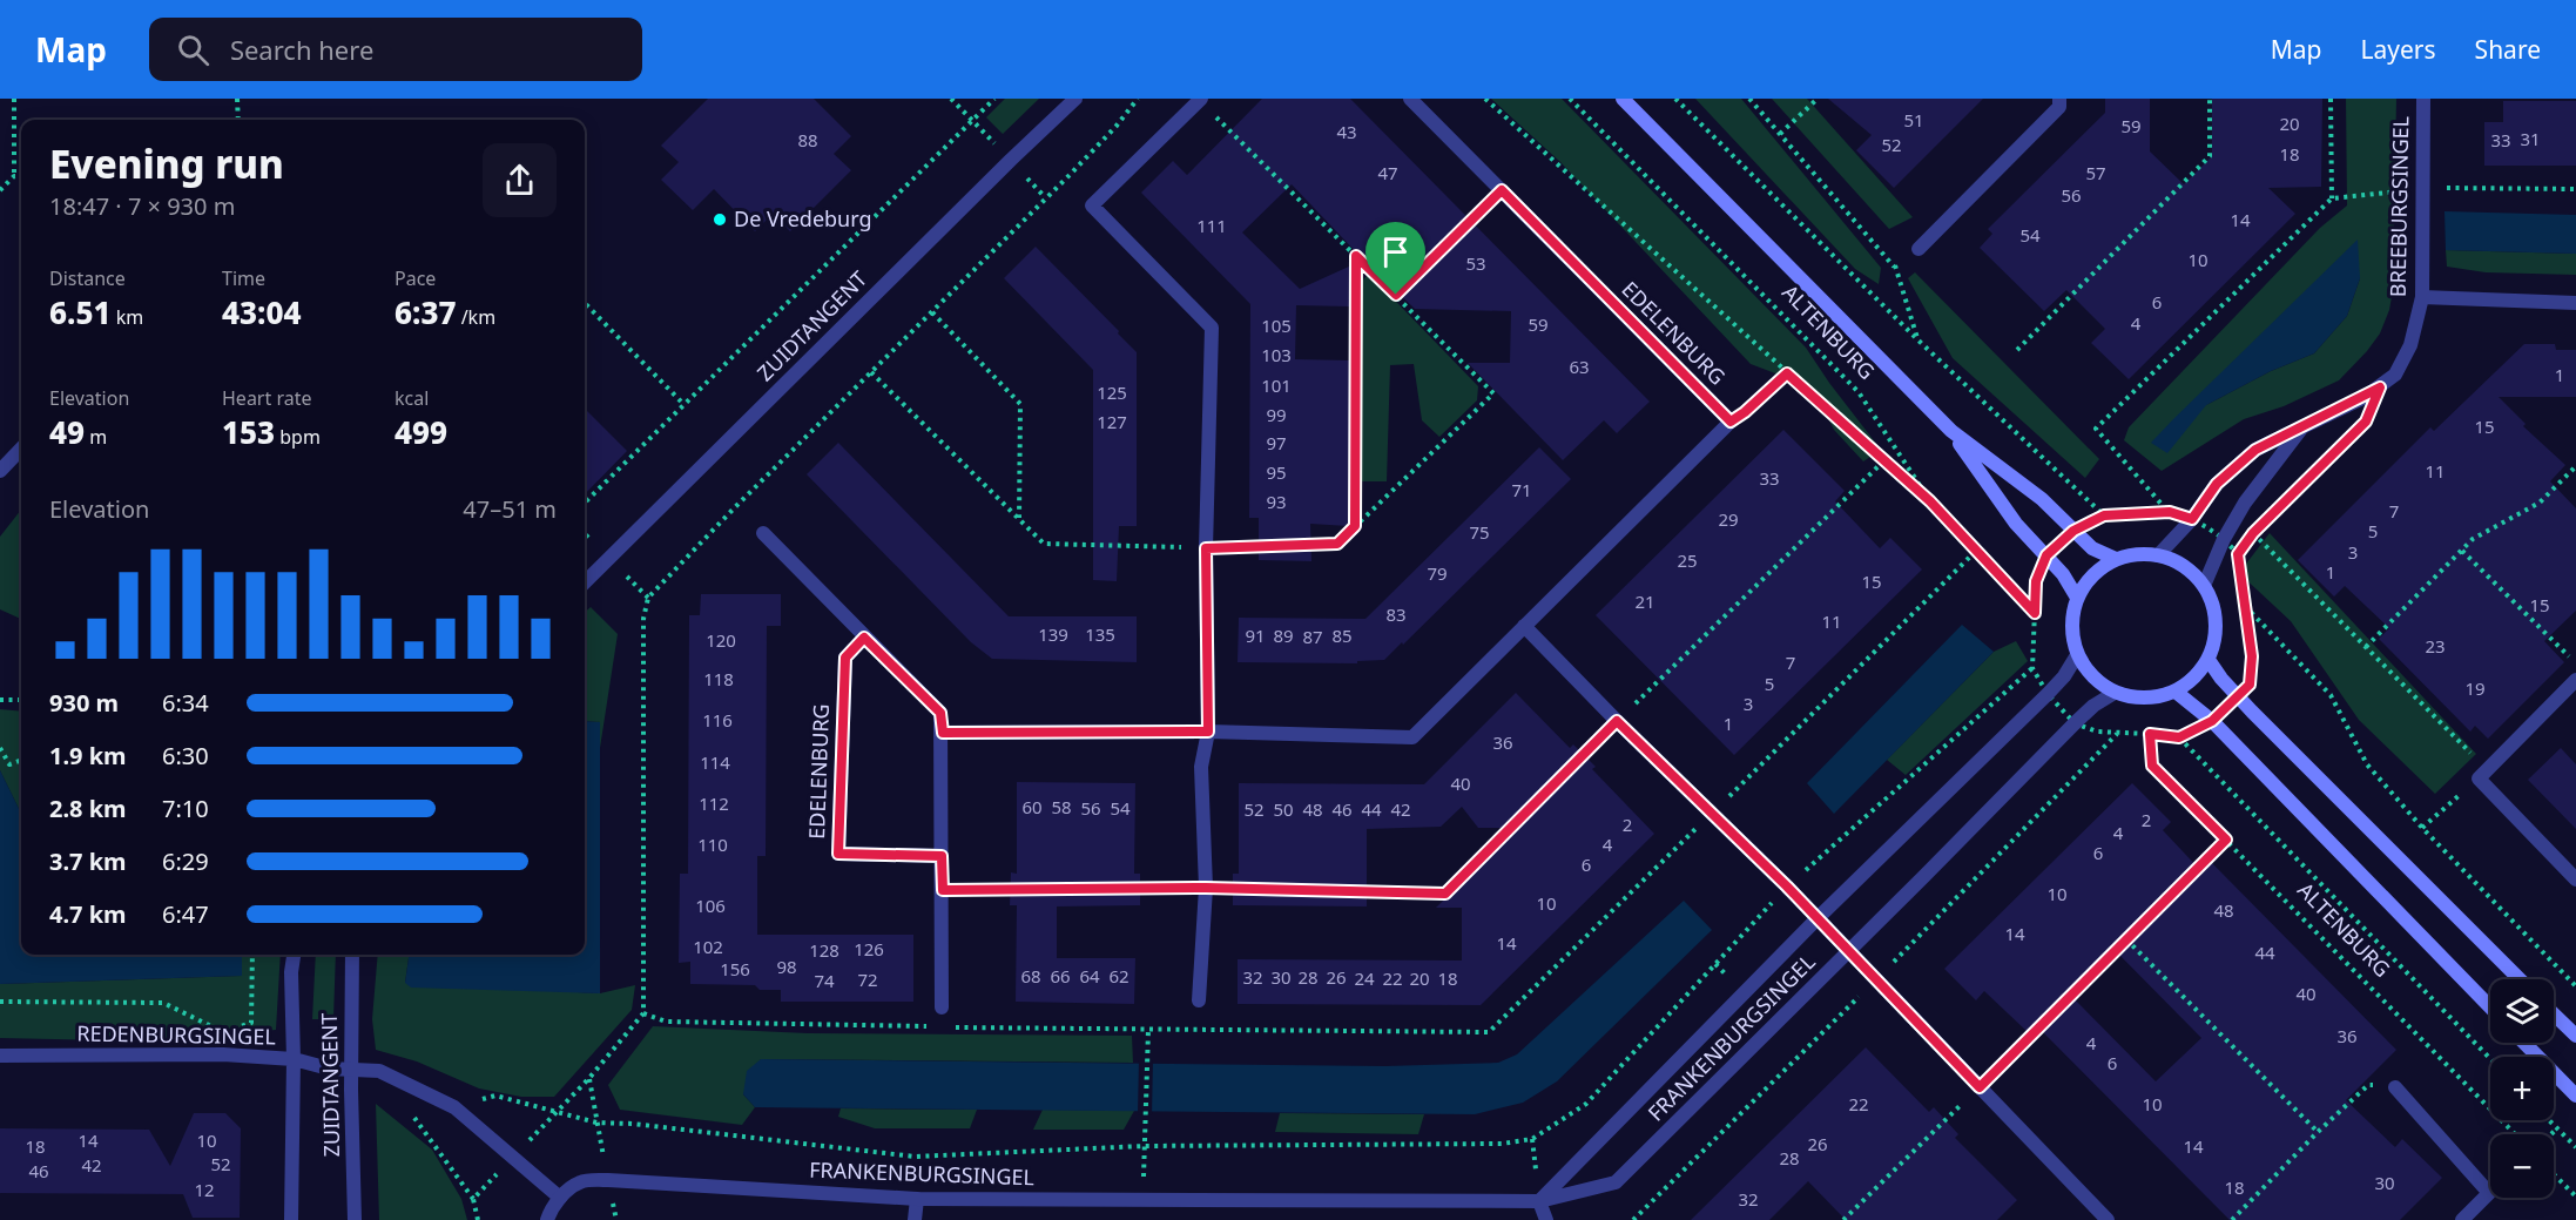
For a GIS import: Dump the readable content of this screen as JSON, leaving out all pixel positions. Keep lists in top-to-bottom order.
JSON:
{
  "streets": {
    "main road": ["ALTENBURG"],
    "street": [
      "BREEBURGSINGEL",
      "ZUIDTANGENT",
      "EDELENBURG",
      "REDENBURGSINGEL",
      "FRANKENBURGSINGEL"
    ]
  },
  "crossings": [
    ["BREEBURGSINGEL", "ALTENBURG"],
    ["BREEBURGSINGEL", "FRANKENBURGSINGEL"],
    ["ZUIDTANGENT", "REDENBURGSINGEL"],
    ["ALTENBURG", "FRANKENBURGSINGEL"]
  ],
  "places": ["De Vredeburg"],
  "house_numbers": [
    "51",
    "20",
    "59",
    "43",
    "31",
    "88",
    "33",
    "52",
    "18",
    "47",
    "57",
    "56",
    "14",
    "111",
    "54",
    "10",
    "53",
    "6",
    "4",
    "59",
    "105",
    "103",
    "63",
    "1",
    "101",
    "125",
    "99",
    "127",
    "15",
    "97",
    "11",
    "95",
    "33",
    "71",
    "93",
    "7",
    "29",
    "5",
    "75",
    "3",
    "25",
    "1",
    "79",
    "15",
    "21",
    "15",
    "83",
    "11",
    "139",
    "135",
    "91",
    "89",
    "85",
    "87",
    "120",
    "23",
    "7",
    "118",
    "5",
    "19",
    "3",
    "116",
    "1",
    "36",
    "114",
    "40",
    "112",
    "60",
    "58",
    "56",
    "54",
    "52",
    "50",
    "48",
    "46",
    "44",
    "42",
    "2",
    "2",
    "4",
    "110",
    "4",
    "6",
    "6",
    "10",
    "10",
    "106",
    "48",
    "14",
    "14",
    "102",
    "126",
    "128",
    "44",
    "98",
    "156",
    "68",
    "66",
    "64",
    "62",
    "32",
    "30",
    "28",
    "26",
    "24",
    "22",
    "20",
    "18",
    "72",
    "74",
    "40",
    "36",
    "4",
    "6",
    "22",
    "10",
    "14",
    "10",
    "26",
    "18",
    "14",
    "28",
    "52",
    "42",
    "46",
    "30",
    "18",
    "12",
    "32"
  ],
  "page": {
    "header": "Map",
    "search": "Search here",
    "nav": ["Map", "Layers", "Share"],
    "heading": ["Evening run", "18:47 · 7 × 930 m"],
    "stats": [
      ["Distance", "6.51 km"],
      ["Time", "43:04"],
      ["Pace", "6:37 /km"],
      ["Elevation", "49 m"],
      ["Heart rate", "153 bpm"],
      ["kcal", "499"]
    ],
    "chart": ["Elevation", "47–51 m"],
    "list": [
      {
        "name": "930 m",
        "note": "6:34"
      },
      {
        "name": "1.9 km",
        "note": "6:30"
      },
      {
        "name": "2.8 km",
        "note": "7:10"
      },
      {
        "name": "3.7 km",
        "note": "6:29"
      },
      {
        "name": "4.7 km",
        "note": "6:47"
      }
    ],
    "map_buttons": ["+", "−"]
  }
}
